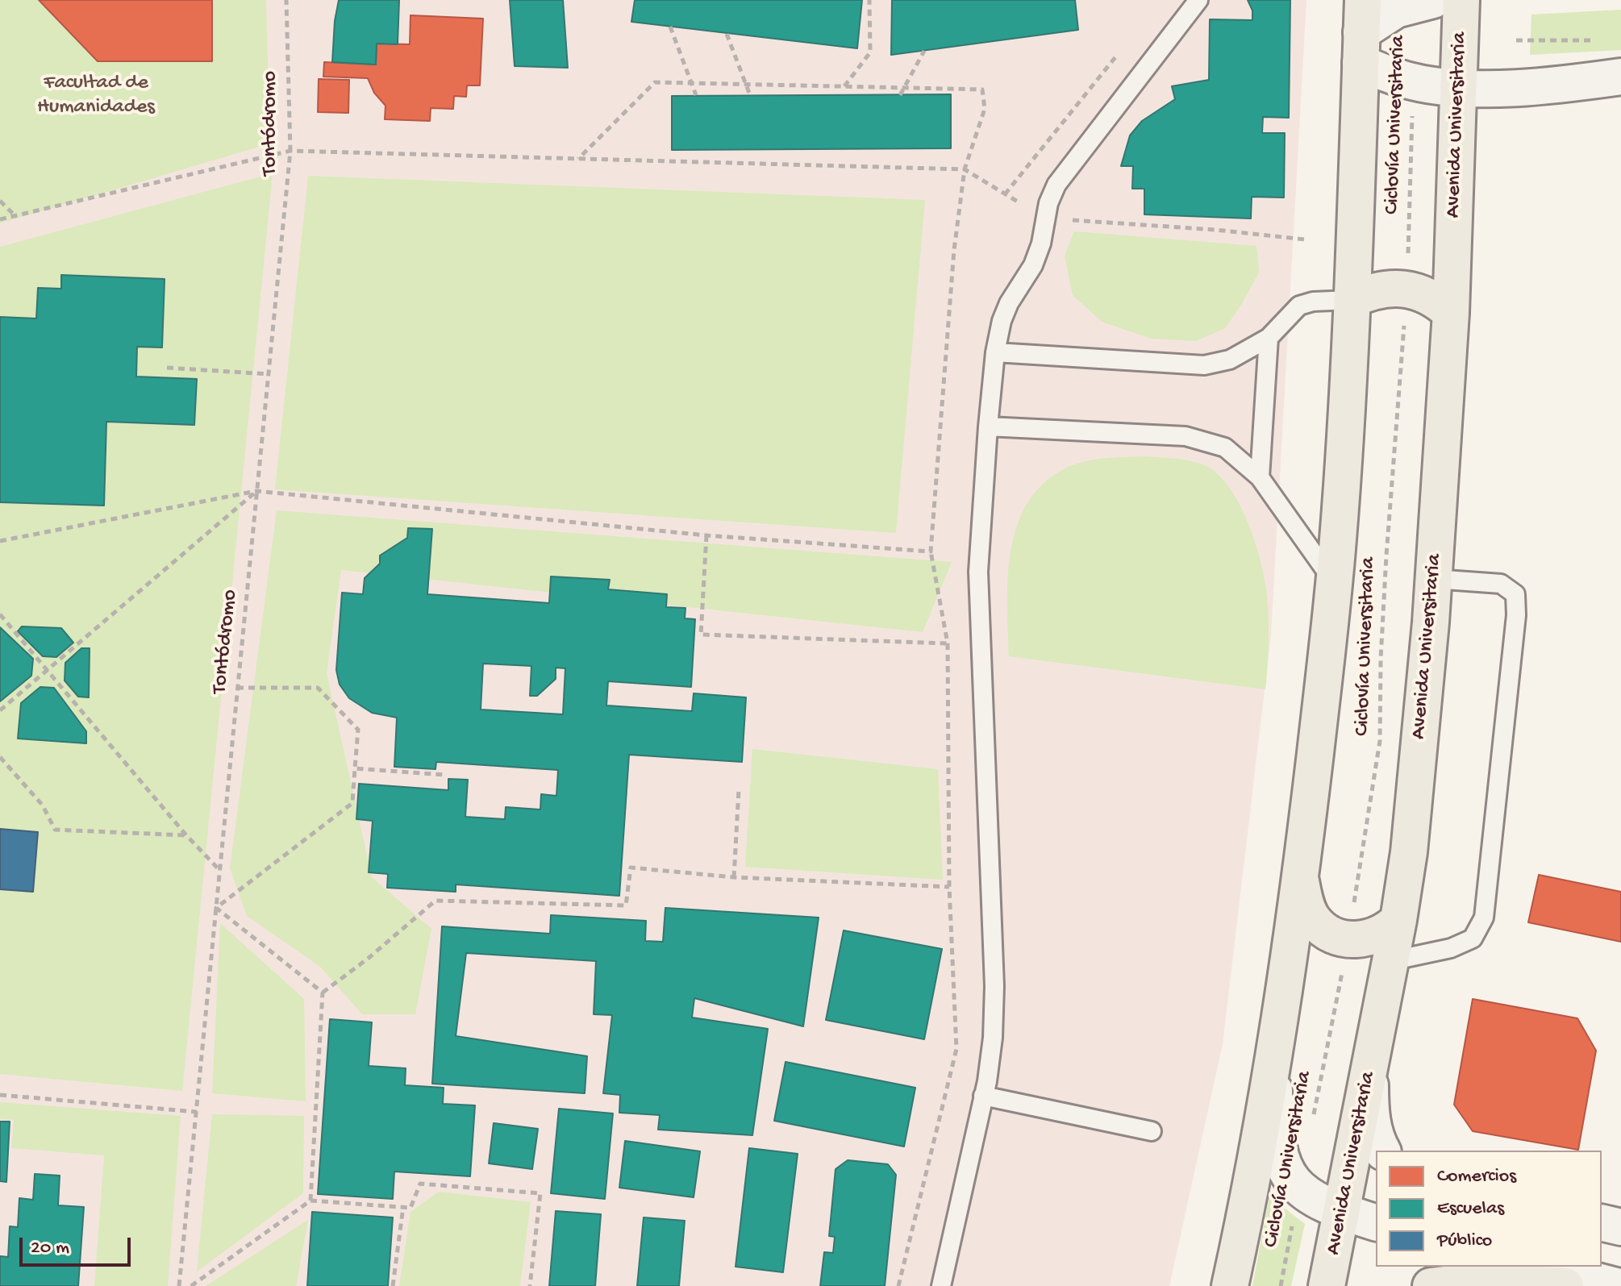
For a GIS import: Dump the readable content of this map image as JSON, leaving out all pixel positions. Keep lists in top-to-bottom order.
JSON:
{
  "streets": {
    "main road": ["Avenida Universitaria"],
    "path": ["Tontódromo", "Ciclovía Universitaria"]
  },
  "parks": ["Facultad de Humanidades"],
  "legend": ["Comercios", "Escuelas", "Público"],
  "scale_bar": "20 m"
}
